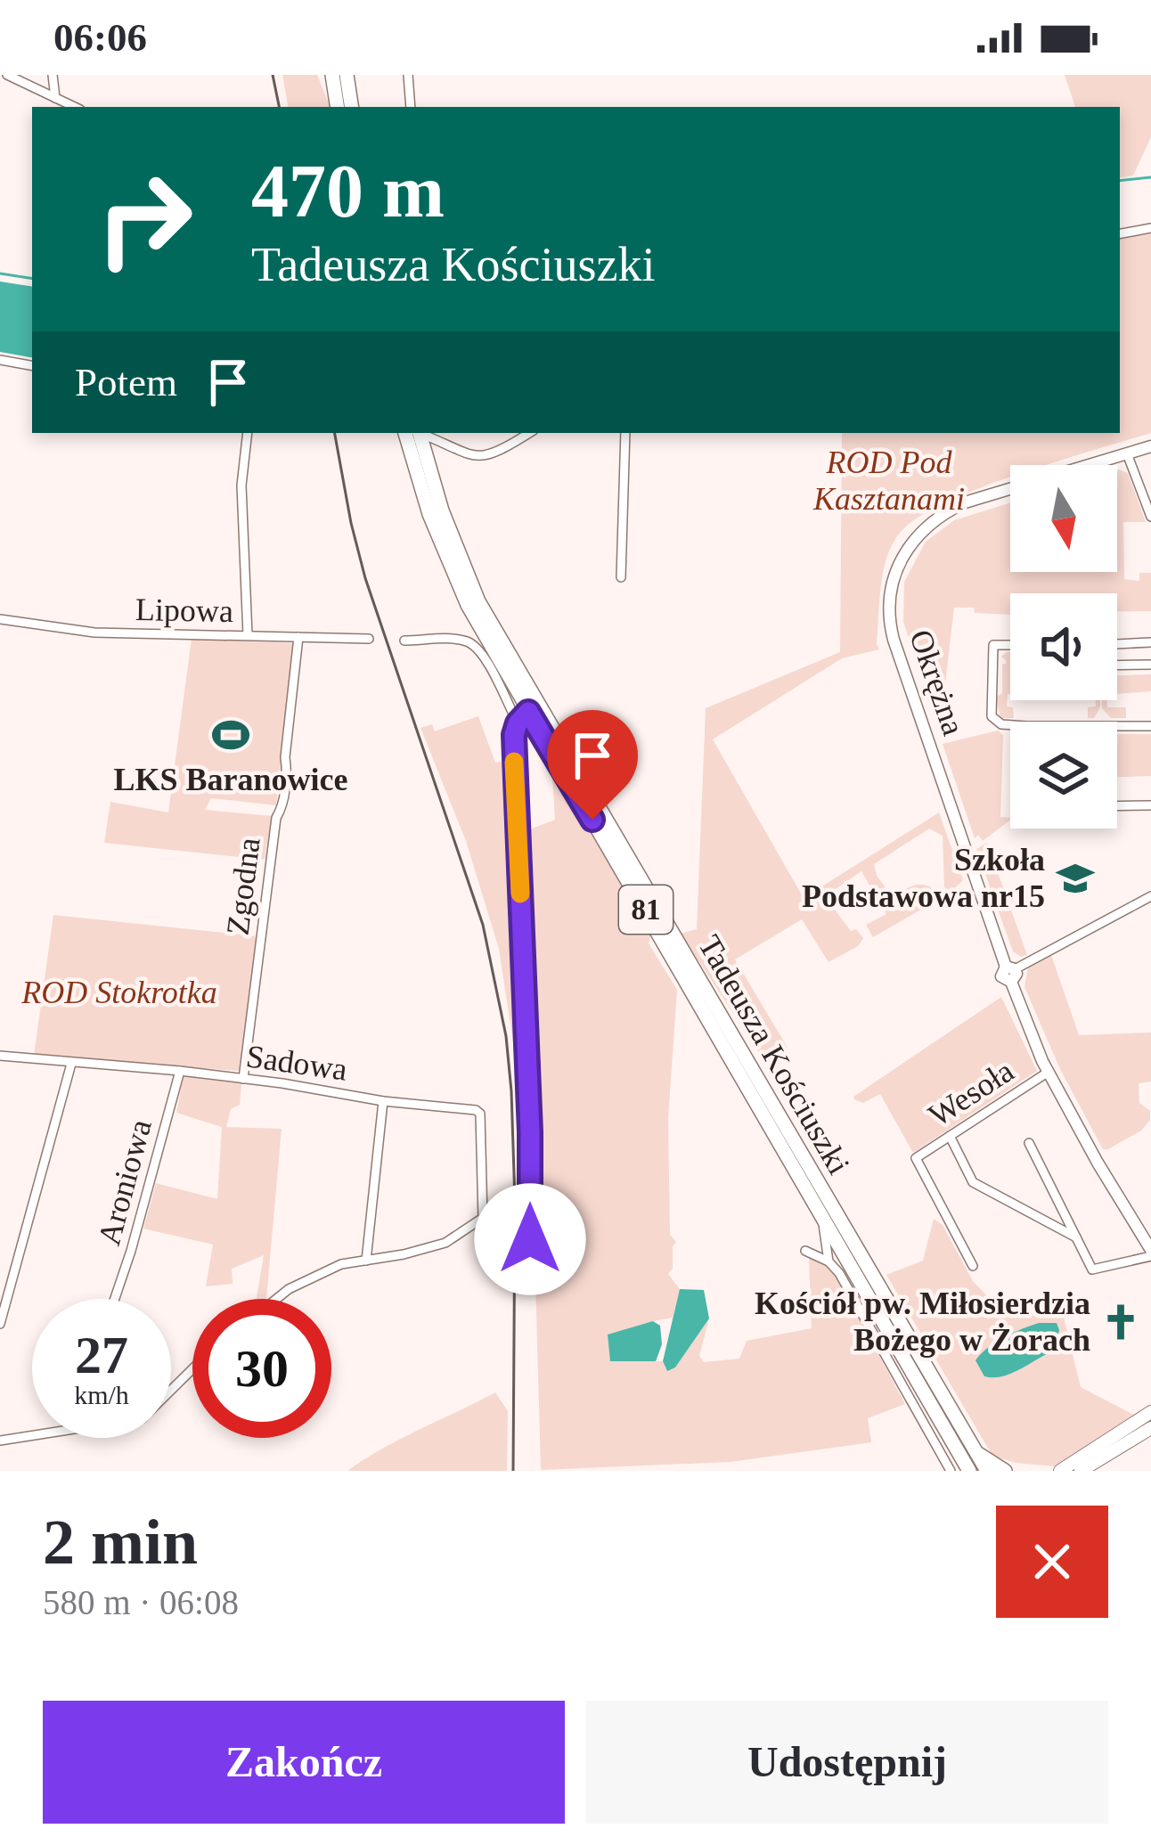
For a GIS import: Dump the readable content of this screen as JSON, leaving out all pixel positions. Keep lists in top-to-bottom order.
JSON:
{
  "streets": {
    "main road": ["81", "Tadeusza Kościuszki"],
    "street": [
      "Lipowa",
      "Okrężna",
      "Zgodna",
      "Sadowa",
      "Wesoła",
      "Aroniowa"
    ]
  },
  "crossings": [
    ["Lipowa", "Zgodna"],
    ["Okrężna", "Wesoła"],
    ["Zgodna", "Sadowa"],
    ["Sadowa", "Aroniowa"]
  ],
  "parks": ["ROD Pod Kasztanami", "ROD Stokrotka"],
  "places": {
    "sports": ["LKS Baranowice"],
    "school or university": ["Szkoła Podstawowa nr15"],
    "church": ["Kościół pw. Miłosierdzia Bożego w Żorach"]
  },
  "north": "bottom",
  "page": {
    "status": "06:06",
    "turn": ["470 m", "Tadeusza Kościuszki"],
    "then": "Potem",
    "speed": "27 km/h",
    "limit": "30",
    "heading": ["2 min", "580 m · 06:08"],
    "buttons": ["Zakończ", "Udostępnij"]
  }
}
